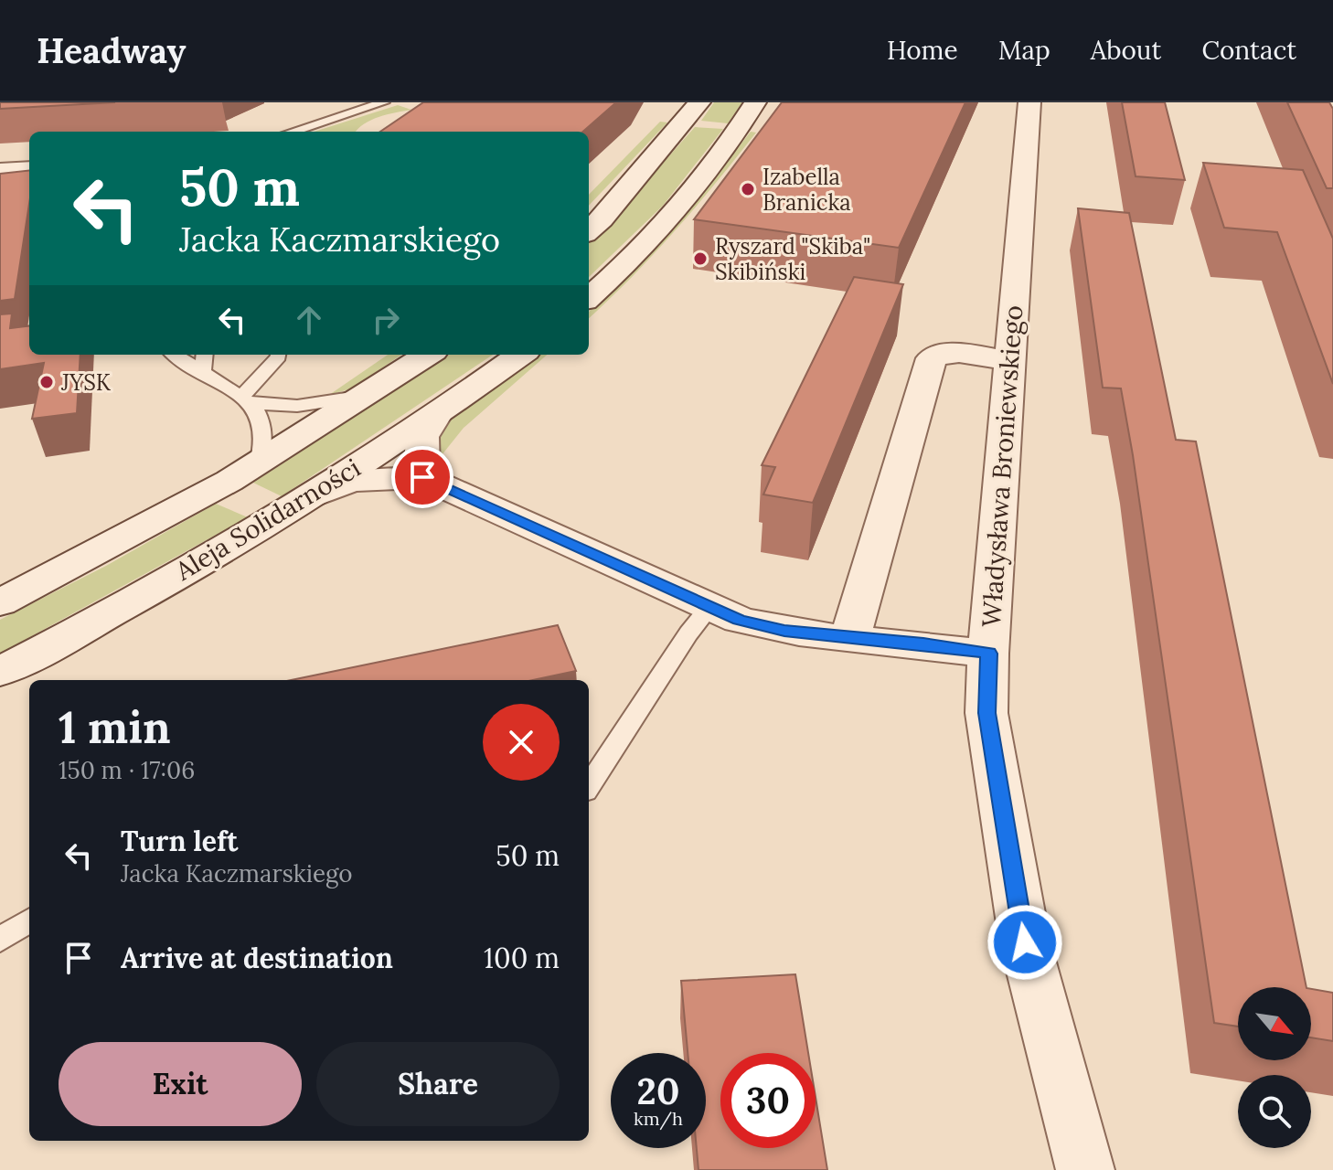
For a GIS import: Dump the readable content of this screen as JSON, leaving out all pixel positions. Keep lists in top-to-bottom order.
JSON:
{
  "streets": {
    "street": ["Władysława Broniewskiego", "Aleja Solidarności"]
  },
  "places": ["Izabella Branicka", "Ryszard \"Skiba\" Skibiński", "JYSK"],
  "north": "bottom right",
  "page": {
    "header": "Headway",
    "nav": [
      "Home",
      "Map",
      "About",
      "Contact"
    ],
    "turn": ["50 m", "Jacka Kaczmarskiego"],
    "heading": ["1 min", "150 m · 17:06"],
    "list": [
      {
        "name": "Turn left",
        "note": "Jacka Kaczmarskiego",
        "value": "50 m"
      },
      {
        "name": "Arrive at destination",
        "value": "100 m"
      }
    ],
    "buttons": ["Exit", "Share"],
    "speed": "20 km/h",
    "limit": "30"
  }
}
